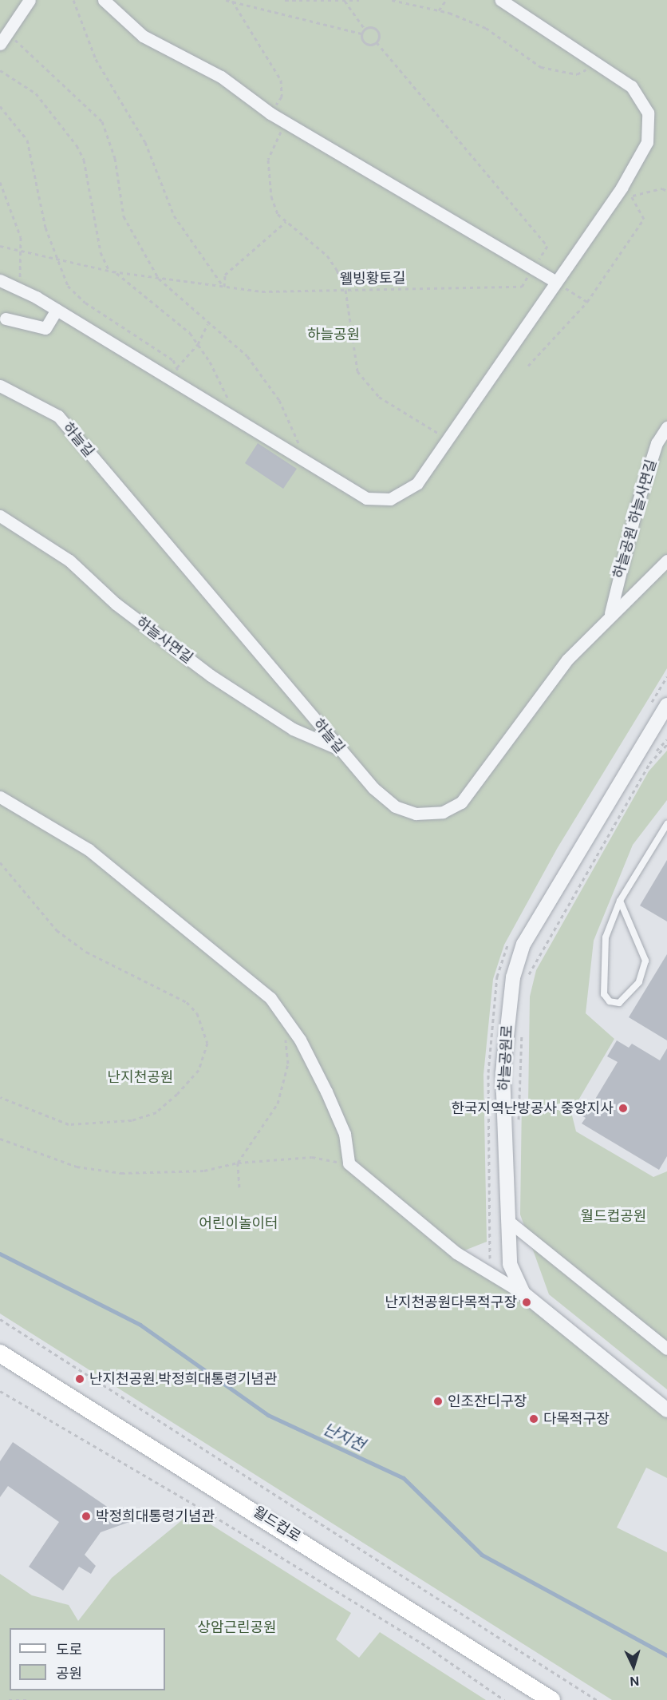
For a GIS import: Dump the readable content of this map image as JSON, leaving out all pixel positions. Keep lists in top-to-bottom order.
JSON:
{
  "streets": {
    "main road": ["월드컵로"],
    "street": [
      "하늘길",
      "하늘공원 하늘사면길",
      "하늘사면길",
      "하늘공원로"
    ],
    "path": ["웰빙황토길"]
  },
  "crossings": [
    ["하늘길", "하늘공원 하늘사면길"],
    ["하늘길", "하늘사면길"]
  ],
  "water": ["난지천"],
  "parks": [
    "하늘공원",
    "난지천공원",
    "월드컵공원",
    "어린이놀이터",
    "상암근린공원"
  ],
  "places": [
    "한국지역난방공사 중앙지사",
    "난지천공원다목적구장",
    "난지천공원.박정희대통령기념관",
    "인조잔디구장",
    "다목적구장",
    "박정희대통령기념관"
  ],
  "legend": ["도로", "공원"],
  "north": "bottom"
}
